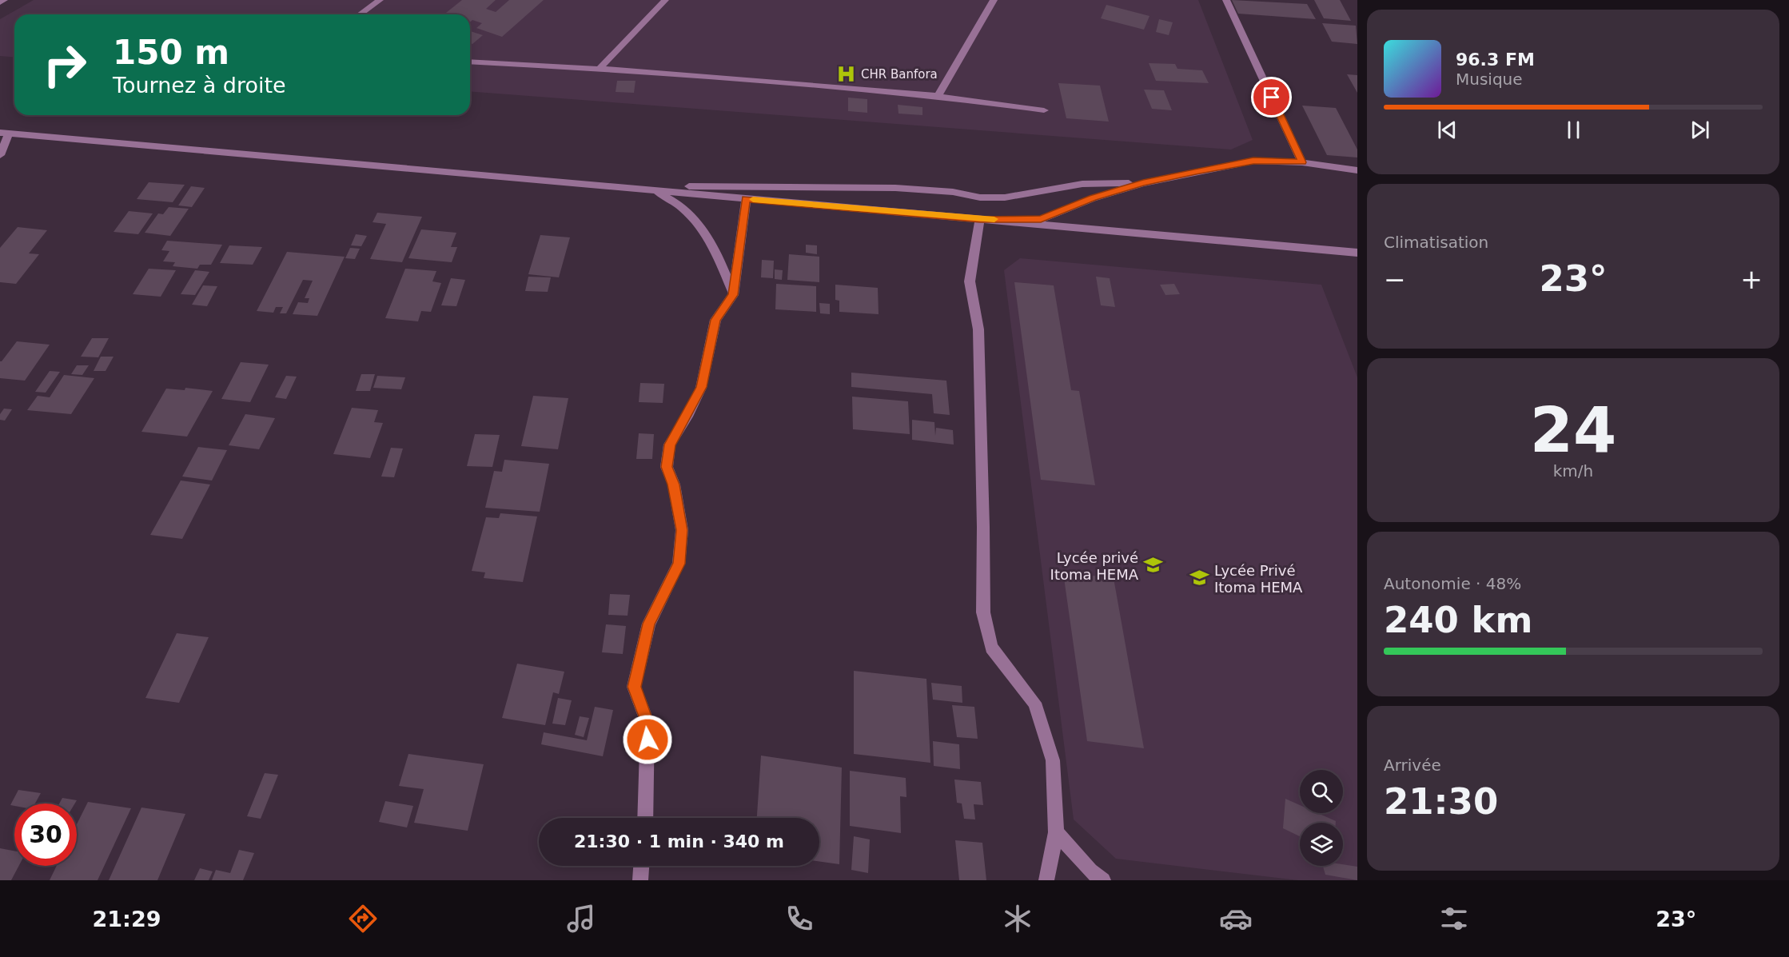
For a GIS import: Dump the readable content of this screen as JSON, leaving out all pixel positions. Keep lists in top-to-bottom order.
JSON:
{
  "places": {
    "hospital": ["CHR Banfora"],
    "school or university": ["Lycée privé Itoma HEMA", "Lycée Privé Itoma HEMA"]
  },
  "page": {
    "turn": ["150 m", "Tournez à droite"],
    "song": ["96.3 FM", "Musique"],
    "tile": [
      "Climatisation",
      ["24", "km/h"],
      ["Autonomie · 48%", "240 km"],
      ["Arrivée", "21:30"]
    ],
    "heat": ["−", "23°", "+"],
    "limit": "30",
    "trip": "21:30 · 1 min · 340 m",
    "tabs": ["21:29", "23°"]
  }
}
